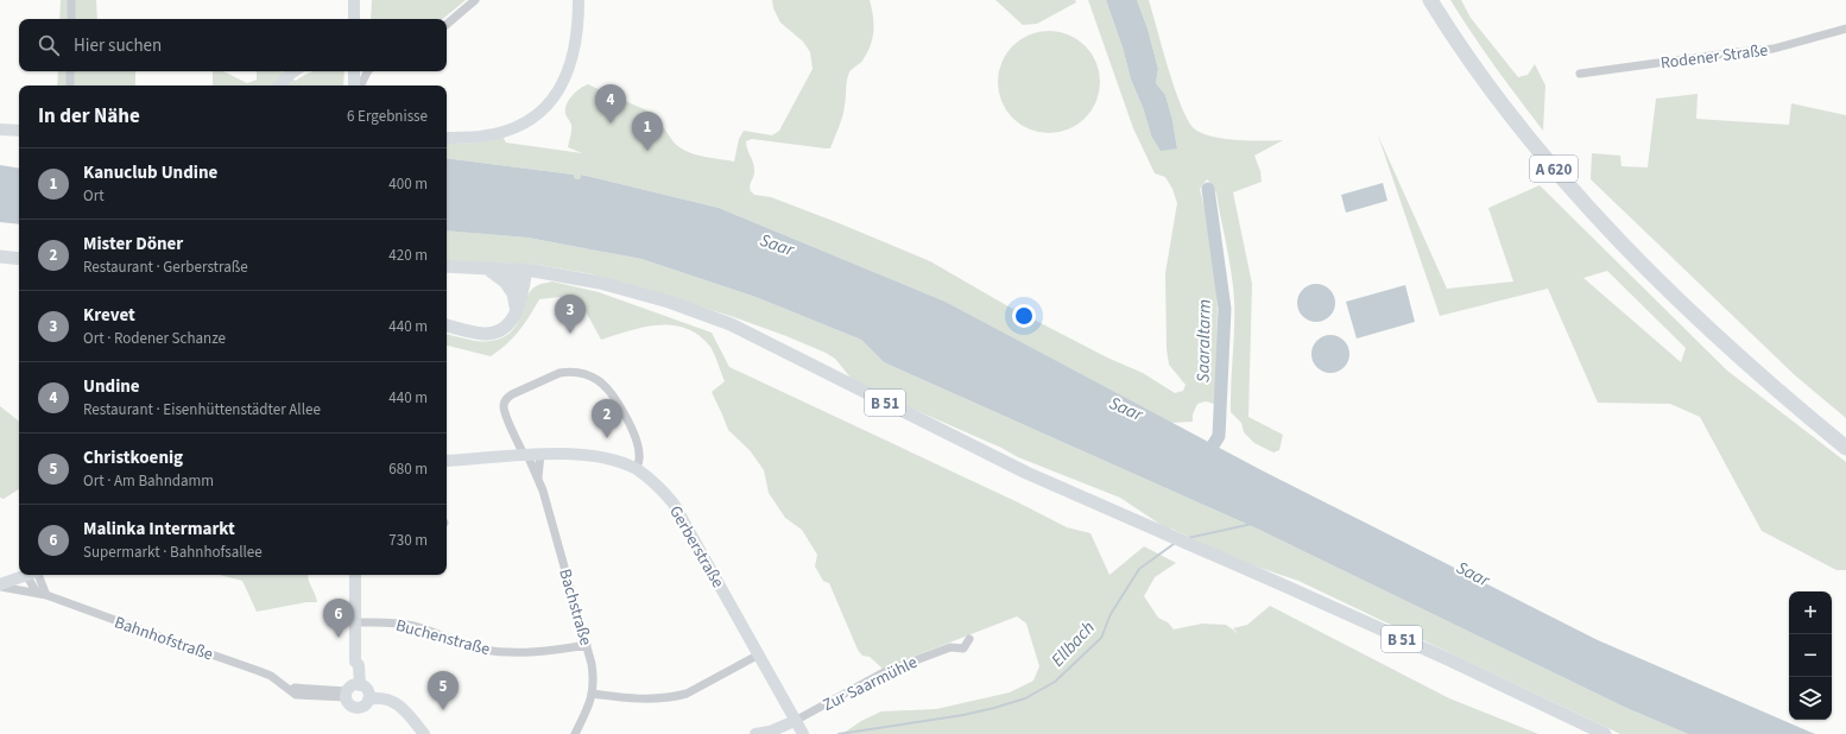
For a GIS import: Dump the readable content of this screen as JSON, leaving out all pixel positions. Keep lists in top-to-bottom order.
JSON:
{
  "streets": {
    "highway": ["A 620"],
    "main road": ["B 51"],
    "street": [
      "Rodener Straße",
      "Gerberstraße",
      "Bachstraße",
      "Buchenstraße",
      "Bahnhofstraße",
      "Zur Saarmühle"
    ]
  },
  "crossings": [
    ["Gerberstraße", "Bachstraße"],
    ["Gerberstraße", "Zur Saarmühle"],
    ["Bachstraße", "Buchenstraße"]
  ],
  "water": ["Saar", "Saaraltarm", "Ellbach"],
  "page": {
    "search": "Hier suchen",
    "pins": [
      "4",
      "1",
      "3",
      "2",
      "6",
      "5"
    ],
    "heading": ["In der Nähe", "6 Ergebnisse"],
    "list": [
      {
        "mark": "1",
        "name": "Kanuclub Undine",
        "note": "Ort",
        "value": "400 m"
      },
      {
        "mark": "2",
        "name": "Mister Döner",
        "note": "Restaurant · Gerberstraße",
        "value": "420 m"
      },
      {
        "mark": "3",
        "name": "Krevet",
        "note": "Ort · Rodener Schanze",
        "value": "440 m"
      },
      {
        "mark": "4",
        "name": "Undine",
        "note": "Restaurant · Eisenhüttenstädter Allee",
        "value": "440 m"
      },
      {
        "mark": "5",
        "name": "Christkoenig",
        "note": "Ort · Am Bahndamm",
        "value": "680 m"
      },
      {
        "mark": "6",
        "name": "Malinka Intermarkt",
        "note": "Supermarkt · Bahnhofsallee",
        "value": "730 m"
      }
    ],
    "map_buttons": ["+", "−"]
  }
}
